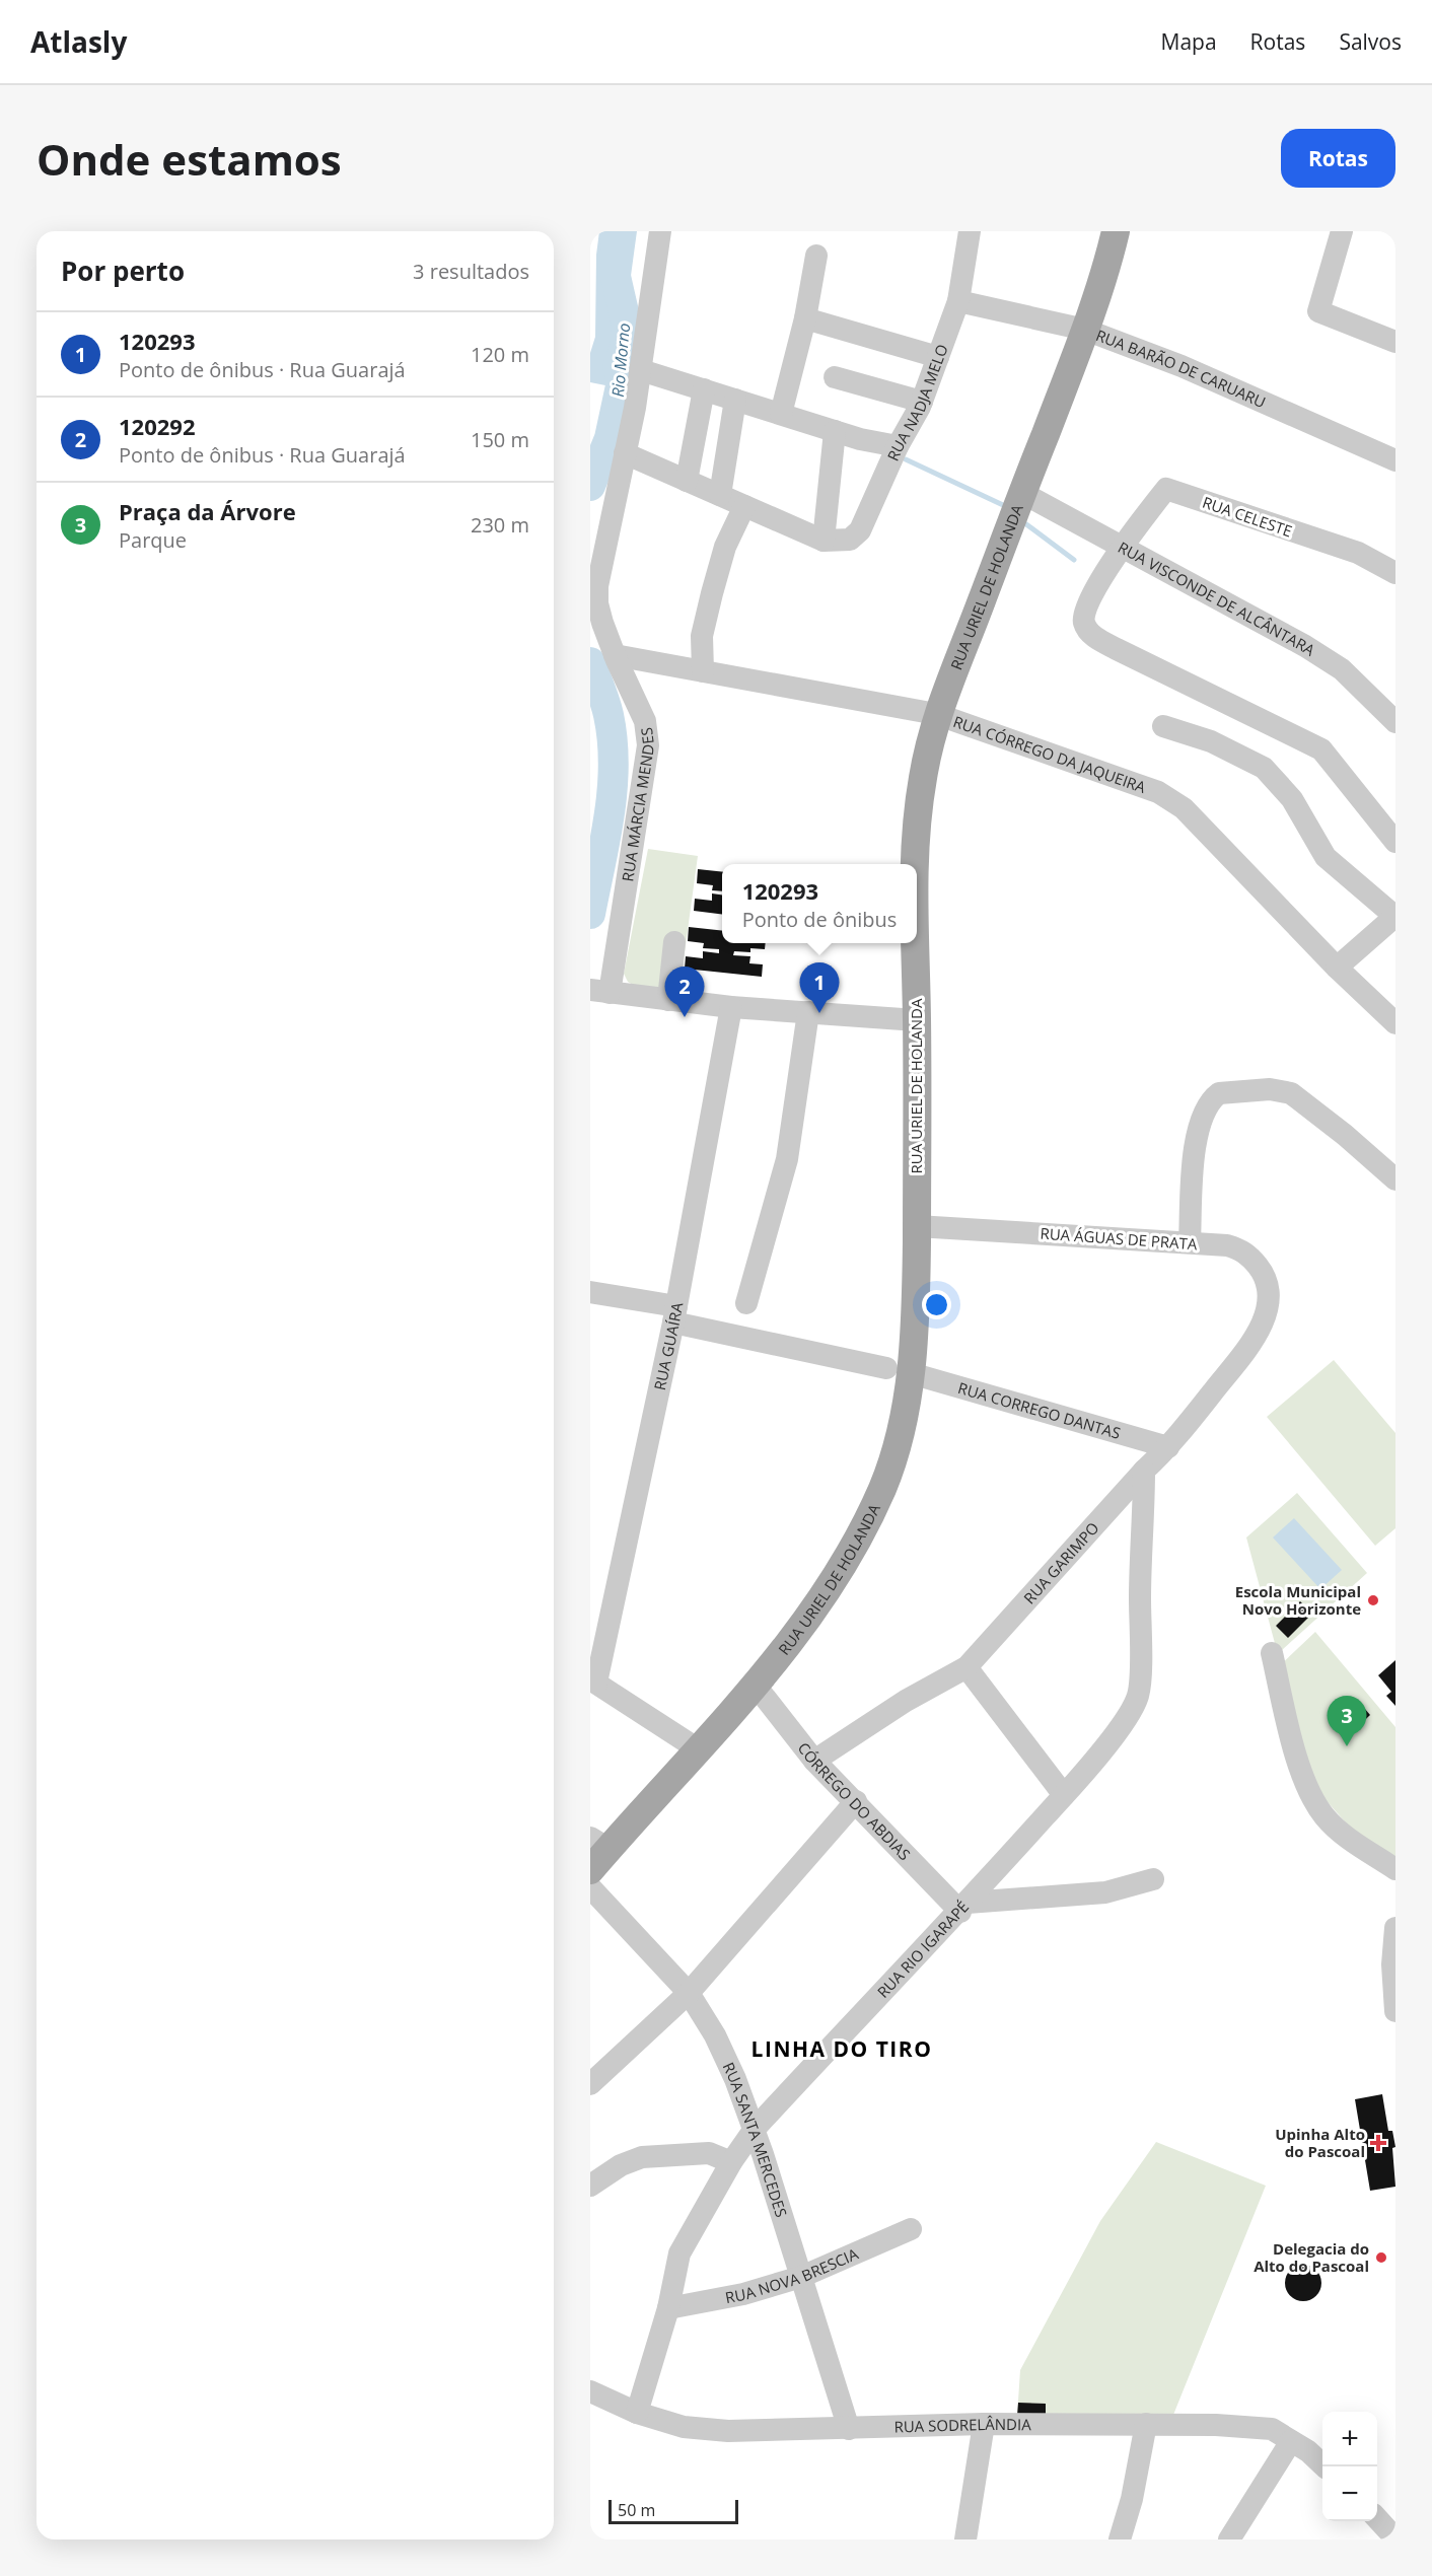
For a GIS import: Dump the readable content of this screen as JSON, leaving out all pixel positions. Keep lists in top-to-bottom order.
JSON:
{
  "streets": {
    "main road": ["RUA URIEL DE HOLANDA"],
    "street": [
      "RUA BARÃO DE CARUARU",
      "RUA NADJA MELO",
      "RUA CELESTE",
      "RUA VISCONDE DE ALCÂNTARA",
      "RUA CÓRREGO DA JAQUEIRA",
      "RUA MÁRCIA MENDES",
      "RUA ÁGUAS DE PRATA",
      "RUA GUAÍRA",
      "RUA CORREGO DANTAS",
      "RUA GARIMPO",
      "CÓRREGO DO ABDIAS",
      "RUA RIO IGARAPÉ",
      "RUA SANTA MERCEDES",
      "RUA NOVA BRESCIA",
      "RUA SODRELÂNDIA"
    ]
  },
  "crossings": [
    ["RUA BARÃO DE CARUARU", "RUA NADJA MELO"],
    ["RUA BARÃO DE CARUARU", "RUA URIEL DE HOLANDA"],
    ["RUA CELESTE", "RUA VISCONDE DE ALCÂNTARA"],
    ["RUA URIEL DE HOLANDA", "RUA VISCONDE DE ALCÂNTARA"],
    ["RUA URIEL DE HOLANDA", "RUA CÓRREGO DA JAQUEIRA"],
    ["RUA URIEL DE HOLANDA", "RUA ÁGUAS DE PRATA"],
    ["RUA URIEL DE HOLANDA", "RUA CORREGO DANTAS"],
    ["RUA URIEL DE HOLANDA", "CÓRREGO DO ABDIAS"],
    ["RUA CÓRREGO DA JAQUEIRA", "RUA MÁRCIA MENDES"],
    ["RUA ÁGUAS DE PRATA", "RUA GARIMPO"],
    ["RUA GUAÍRA", "RUA CORREGO DANTAS"],
    ["RUA CORREGO DANTAS", "RUA GARIMPO"],
    ["RUA GARIMPO", "CÓRREGO DO ABDIAS"],
    ["RUA GARIMPO", "RUA RIO IGARAPÉ"],
    ["CÓRREGO DO ABDIAS", "RUA RIO IGARAPÉ"],
    ["RUA RIO IGARAPÉ", "RUA SANTA MERCEDES"],
    ["RUA RIO IGARAPÉ", "RUA NOVA BRESCIA"],
    ["RUA RIO IGARAPÉ", "RUA SODRELÂNDIA"],
    ["RUA SANTA MERCEDES", "RUA NOVA BRESCIA"],
    ["RUA SANTA MERCEDES", "RUA SODRELÂNDIA"]
  ],
  "districts": ["LINHA DO TIRO"],
  "water": ["Rio Morno"],
  "places": {
    "other": ["Escola Municipal Novo Horizonte", "Delegacia do Alto do Pascoal"],
    "health": ["Upinha Alto do Pascoal"]
  },
  "scale_bar": "50 m",
  "page": {
    "header": "Atlasly",
    "nav": ["Mapa", "Rotas", "Salvos"],
    "buttons": "Rotas",
    "title": "Onde estamos",
    "heading": ["Por perto", "3 resultados"],
    "list": [
      {
        "mark": "1",
        "name": "120293",
        "note": "Ponto de ônibus · Rua Guarajá",
        "value": "120 m"
      },
      {
        "mark": "2",
        "name": "120292",
        "note": "Ponto de ônibus · Rua Guarajá",
        "value": "150 m"
      },
      {
        "mark": "3",
        "name": "Praça da Árvore",
        "note": "Parque",
        "value": "230 m"
      }
    ],
    "popup": ["120293", "Ponto de ônibus"],
    "pins": ["1", "2", "3"],
    "map_buttons": ["+", "−"],
    "scale": "50 m"
  }
}
